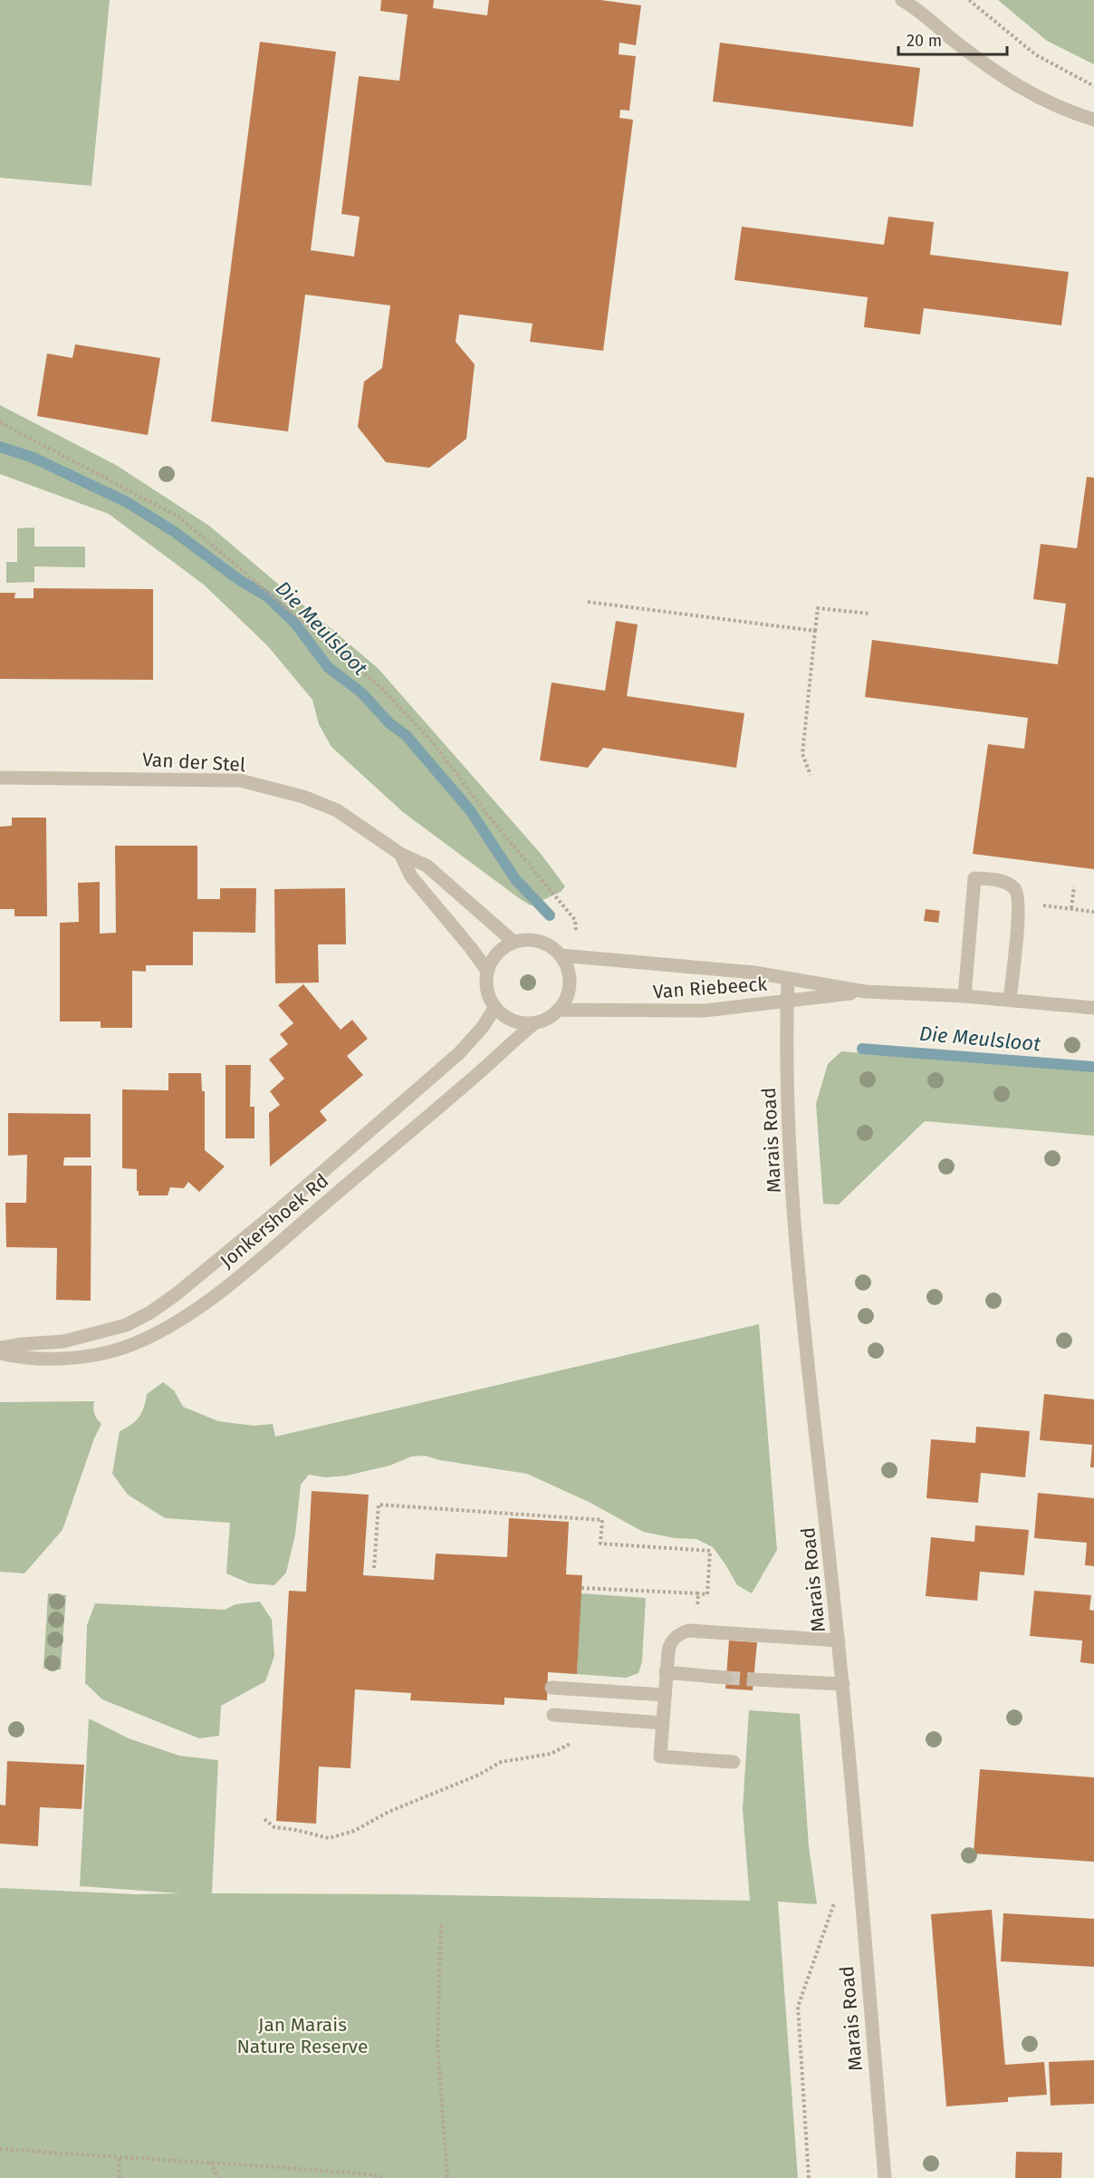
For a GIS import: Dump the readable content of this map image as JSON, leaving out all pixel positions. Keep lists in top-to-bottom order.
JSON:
{
  "streets": {
    "street": [
      "Van der Stel",
      "Van Riebeeck",
      "Marais Road",
      "Jonkershoek Rd"
    ]
  },
  "crossings": [
    ["Van der Stel", "Van Riebeeck"],
    ["Van der Stel", "Jonkershoek Rd"],
    ["Van Riebeeck", "Marais Road"],
    ["Van Riebeeck", "Jonkershoek Rd"]
  ],
  "water": ["Die Meulsloot"],
  "parks": ["Jan Marais Nature Reserve"],
  "scale_bar": "20 m"
}
